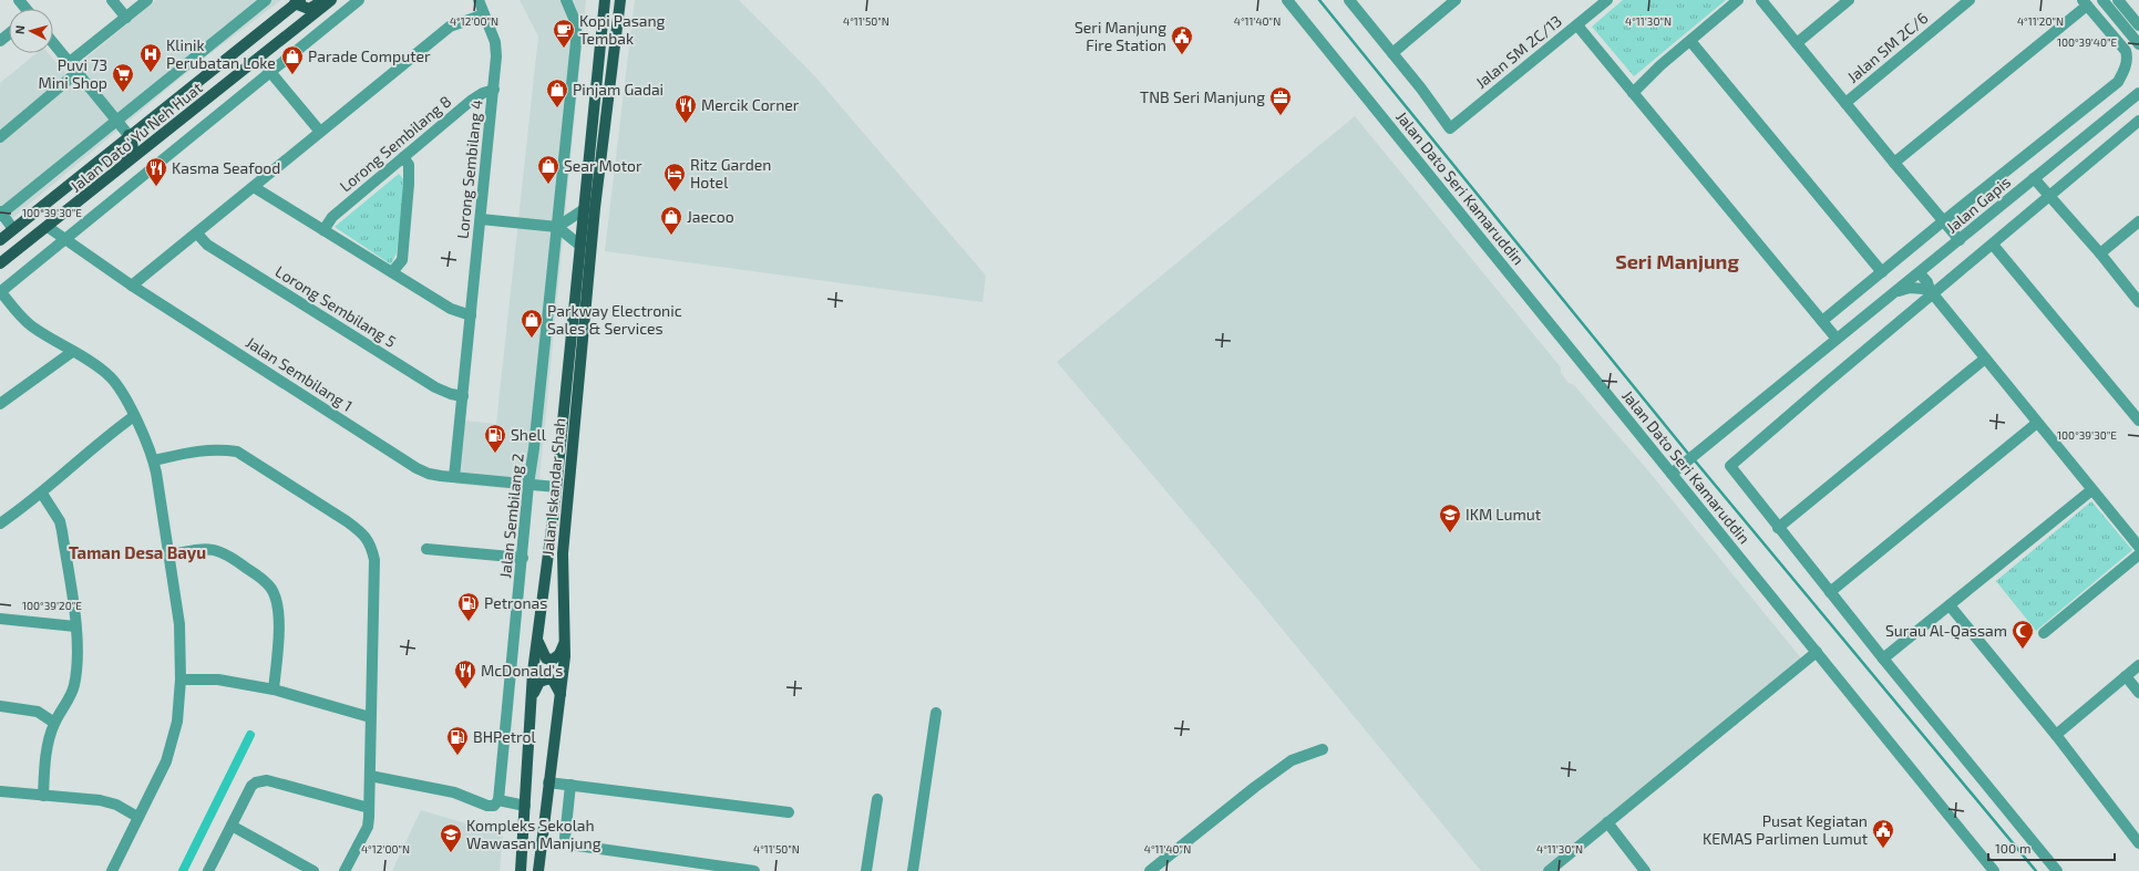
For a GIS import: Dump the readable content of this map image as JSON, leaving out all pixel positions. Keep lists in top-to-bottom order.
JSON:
{
  "streets": {
    "main road": ["Jalan Dato' Yu Neh Huat", "Jalan Iskandar Shah"],
    "street": [
      "Jalan SM 2C/6",
      "Jalan SM 2C/13",
      "Lorong Sembilang 8",
      "Lorong Sembilang 4",
      "Jalan Dato Seri Kamaruddin",
      "Jalan Gapis",
      "Lorong Sembilang 5",
      "Jalan Sembilang 1",
      "Jalan Sembilang 2"
    ]
  },
  "crossings": [
    ["Jalan Dato' Yu Neh Huat", "Jalan Sembilang 1"],
    ["Lorong Sembilang 8", "Lorong Sembilang 4"],
    ["Lorong Sembilang 4", "Lorong Sembilang 5"],
    ["Lorong Sembilang 4", "Jalan Sembilang 1"],
    ["Jalan Dato Seri Kamaruddin", "Jalan Gapis"],
    ["Jalan Sembilang 1", "Jalan Iskandar Shah"],
    ["Jalan Sembilang 1", "Jalan Sembilang 2"]
  ],
  "districts": ["Seri Manjung", "Taman Desa Bayu"],
  "places": {
    "cafe": ["Kopi Pasang Tembak"],
    "public building": ["Seri Manjung Fire Station", "Pusat Kegiatan KEMAS Parlimen Lumut"],
    "hospital": ["Klinik Perubatan Loke"],
    "shop": [
      "Parade Computer",
      "Pinjam Gadai",
      "Sear Motor",
      "Jaecoo",
      "Parkway Electronic Sales & Services"
    ],
    "supermarket": ["Puvi 73 Mini Shop"],
    "office": ["TNB Seri Manjung"],
    "restaurant": ["Mercik Corner", "Kasma Seafood", "McDonald's"],
    "hotel": ["Ritz Garden Hotel"],
    "fuel station": ["Shell", "Petronas", "BHPetrol"],
    "school or university": ["IKM Lumut", "Kompleks Sekolah Wawasan Manjung"],
    "mosque": ["Surau Al-Qassam"]
  },
  "scale_bar": "100 m",
  "north": "left",
  "coordinates": [
    "4°12'00\"N",
    "4°11'50\"N",
    "4°11'40\"N",
    "4°11'30\"N",
    "4°11'20\"N",
    "100°39'40\"E",
    "100°39'30\"E",
    "100°39'20\"E"
  ]
}
